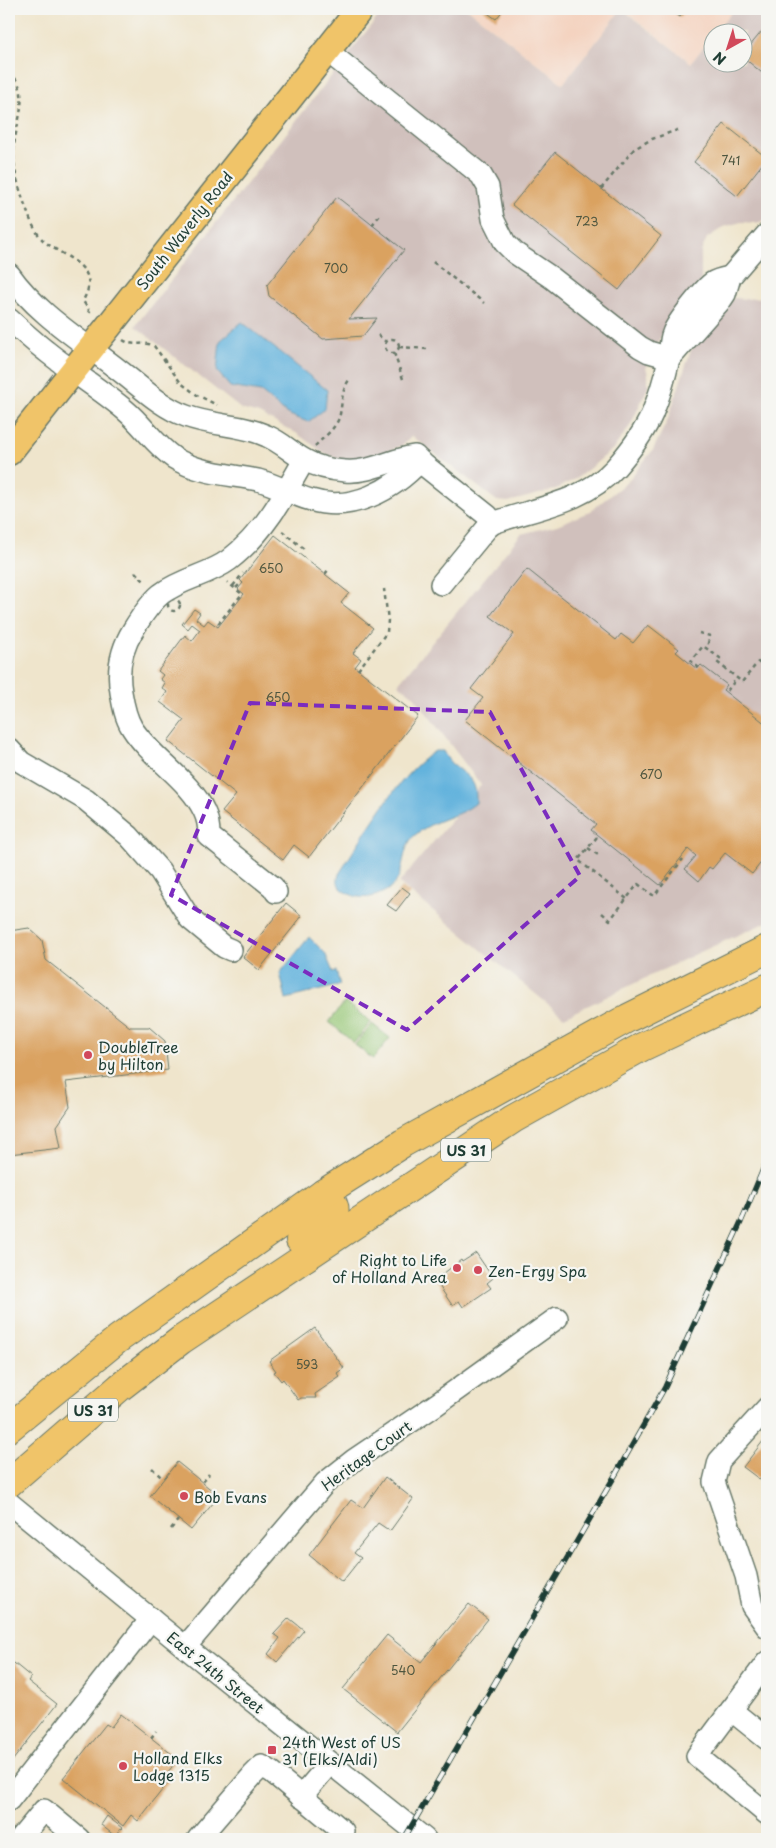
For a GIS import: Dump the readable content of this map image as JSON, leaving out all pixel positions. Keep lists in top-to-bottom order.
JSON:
{
  "streets": {
    "highway": ["US 31"],
    "main road": ["South Waverly Road"],
    "street": ["Heritage Court", "East 24th Street"]
  },
  "crossings": [
    ["Heritage Court", "East 24th Street"]
  ],
  "places": {
    "other": [
      "DoubleTree by Hilton",
      "Right to Life of Holland Area",
      "Zen-Ergy Spa",
      "Bob Evans",
      "Holland Elks Lodge 1315"
    ],
    "transit": ["24th West of US 31 (Elks/Aldi)"]
  },
  "house_numbers": [
    "741",
    "723",
    "700",
    "650",
    "650",
    "670",
    "593",
    "540"
  ],
  "north": "bottom left"
}
